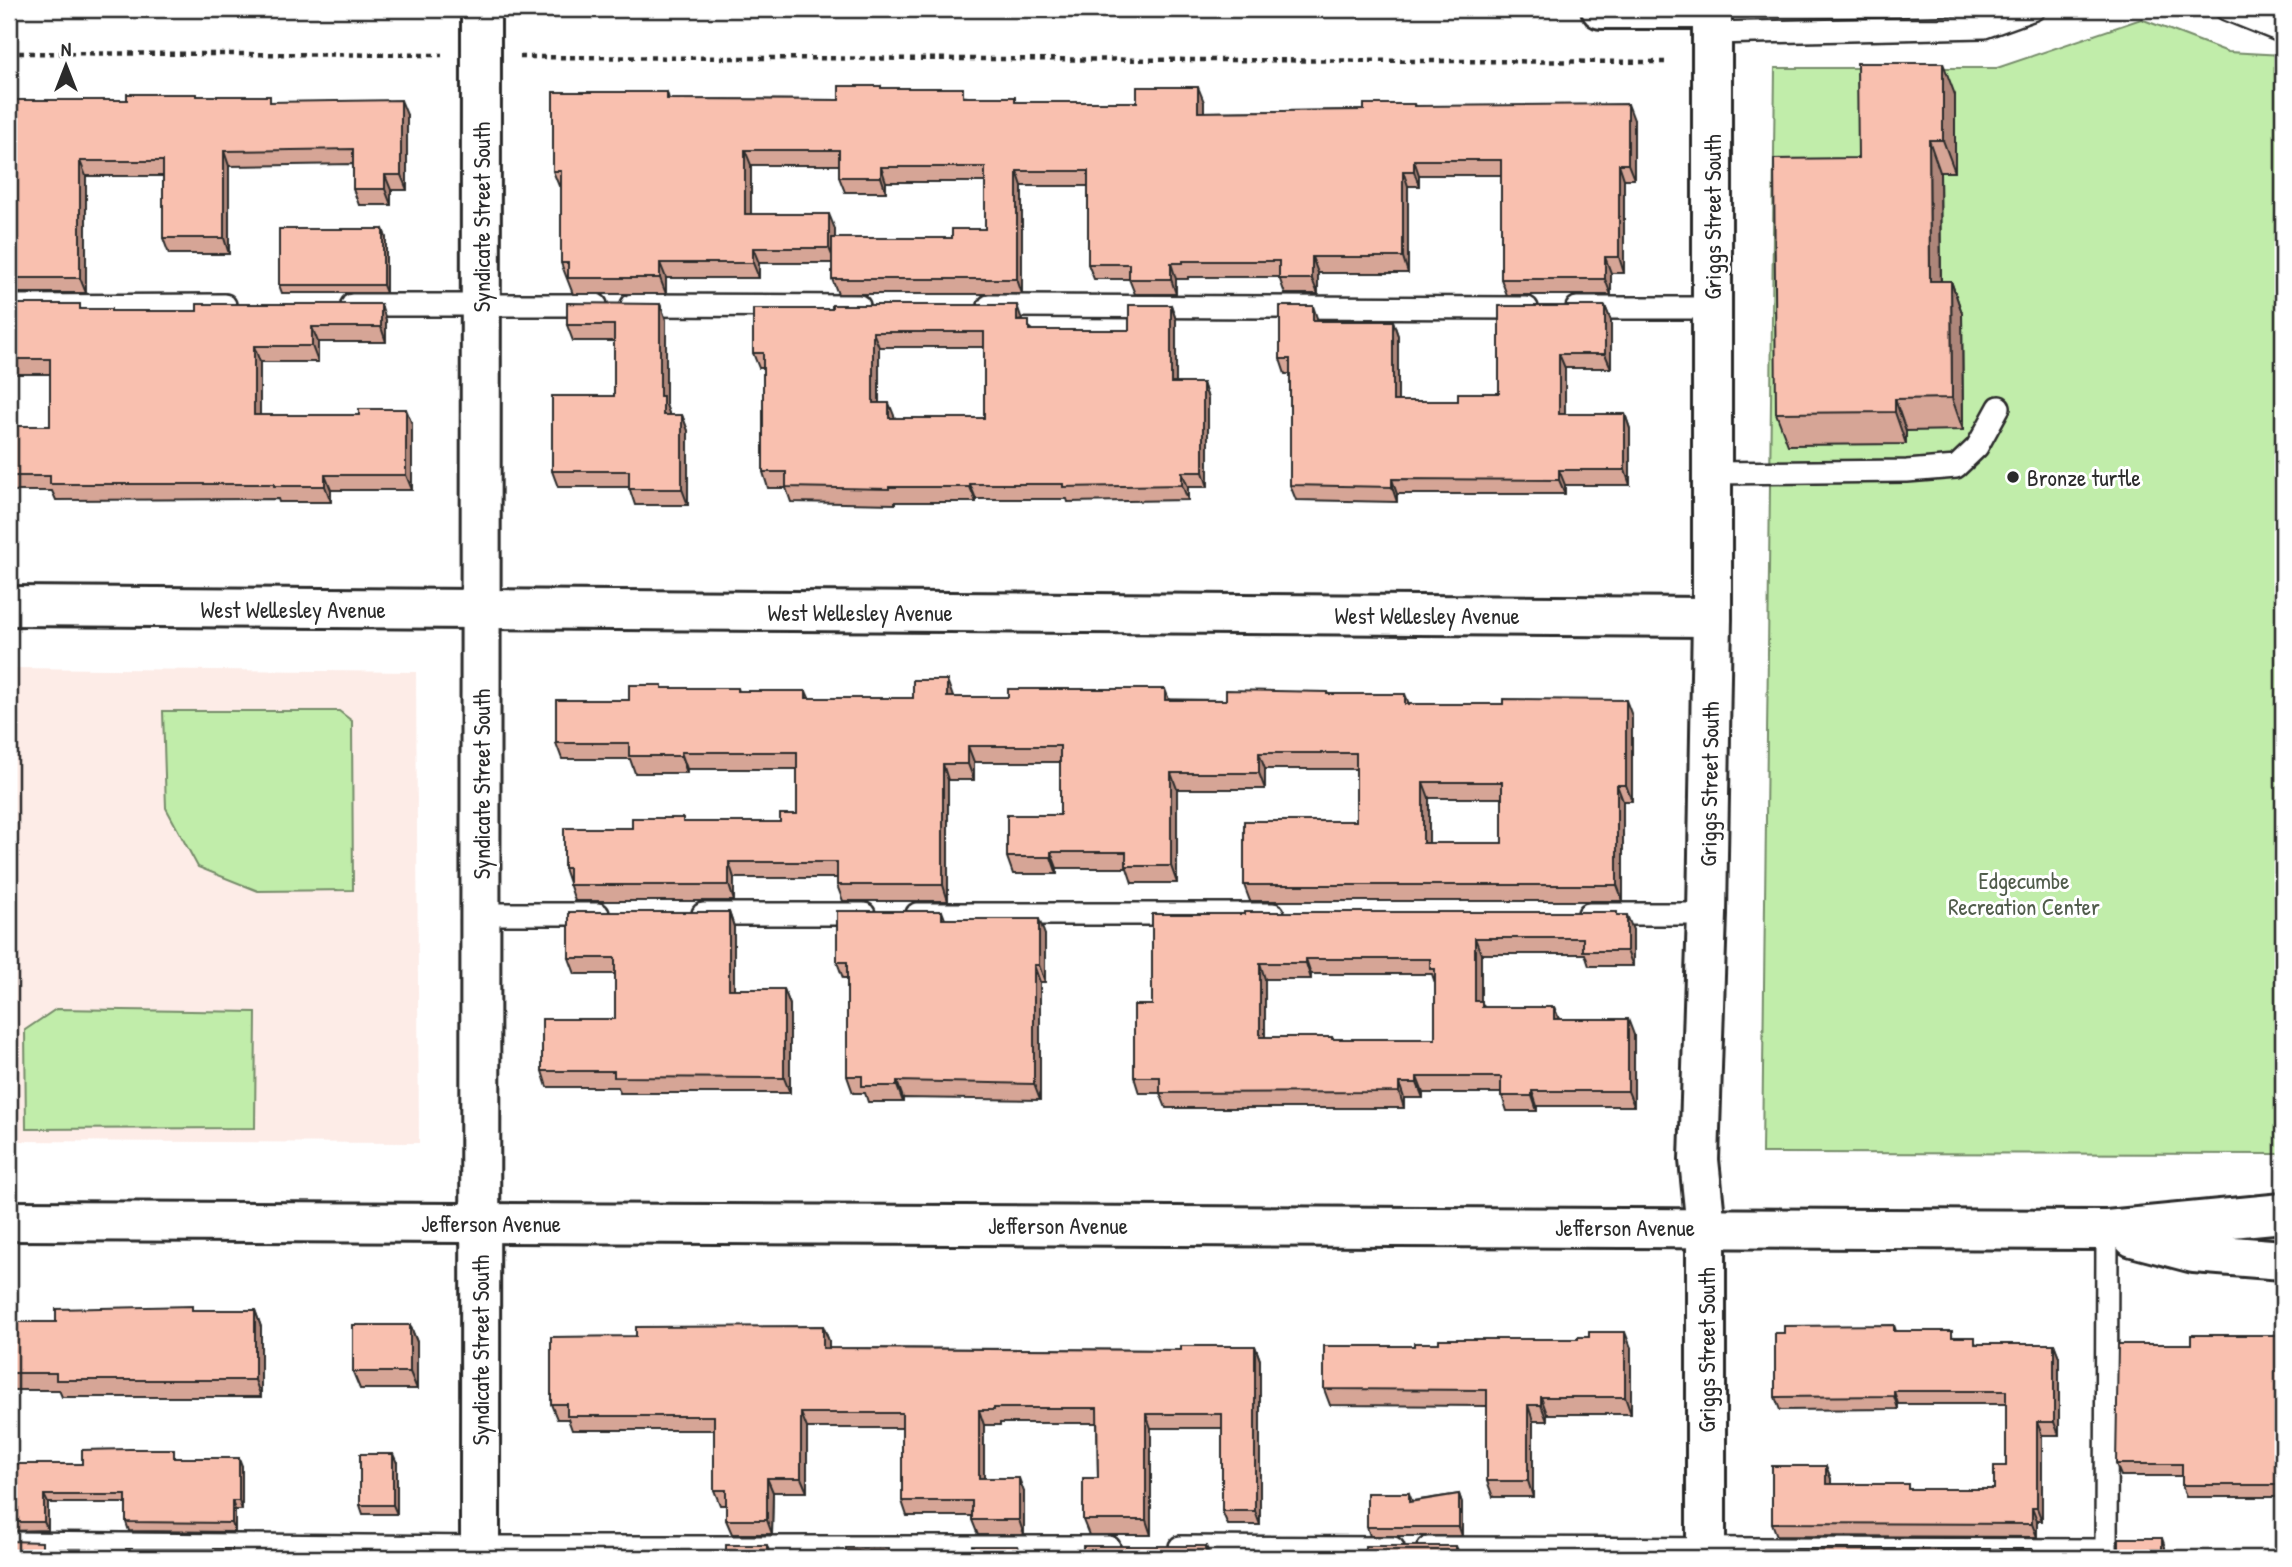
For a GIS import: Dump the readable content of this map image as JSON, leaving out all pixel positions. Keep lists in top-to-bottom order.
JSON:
{
  "streets": {
    "street": [
      "Syndicate Street South",
      "Griggs Street South",
      "West Wellesley Avenue",
      "Jefferson Avenue"
    ]
  },
  "crossings": [
    ["Syndicate Street South", "West Wellesley Avenue"],
    ["Syndicate Street South", "Jefferson Avenue"],
    ["Griggs Street South", "West Wellesley Avenue"],
    ["Griggs Street South", "Jefferson Avenue"]
  ],
  "parks": ["Edgecumbe Recreation Center"],
  "places": ["Bronze turtle"],
  "north": "top"
}
